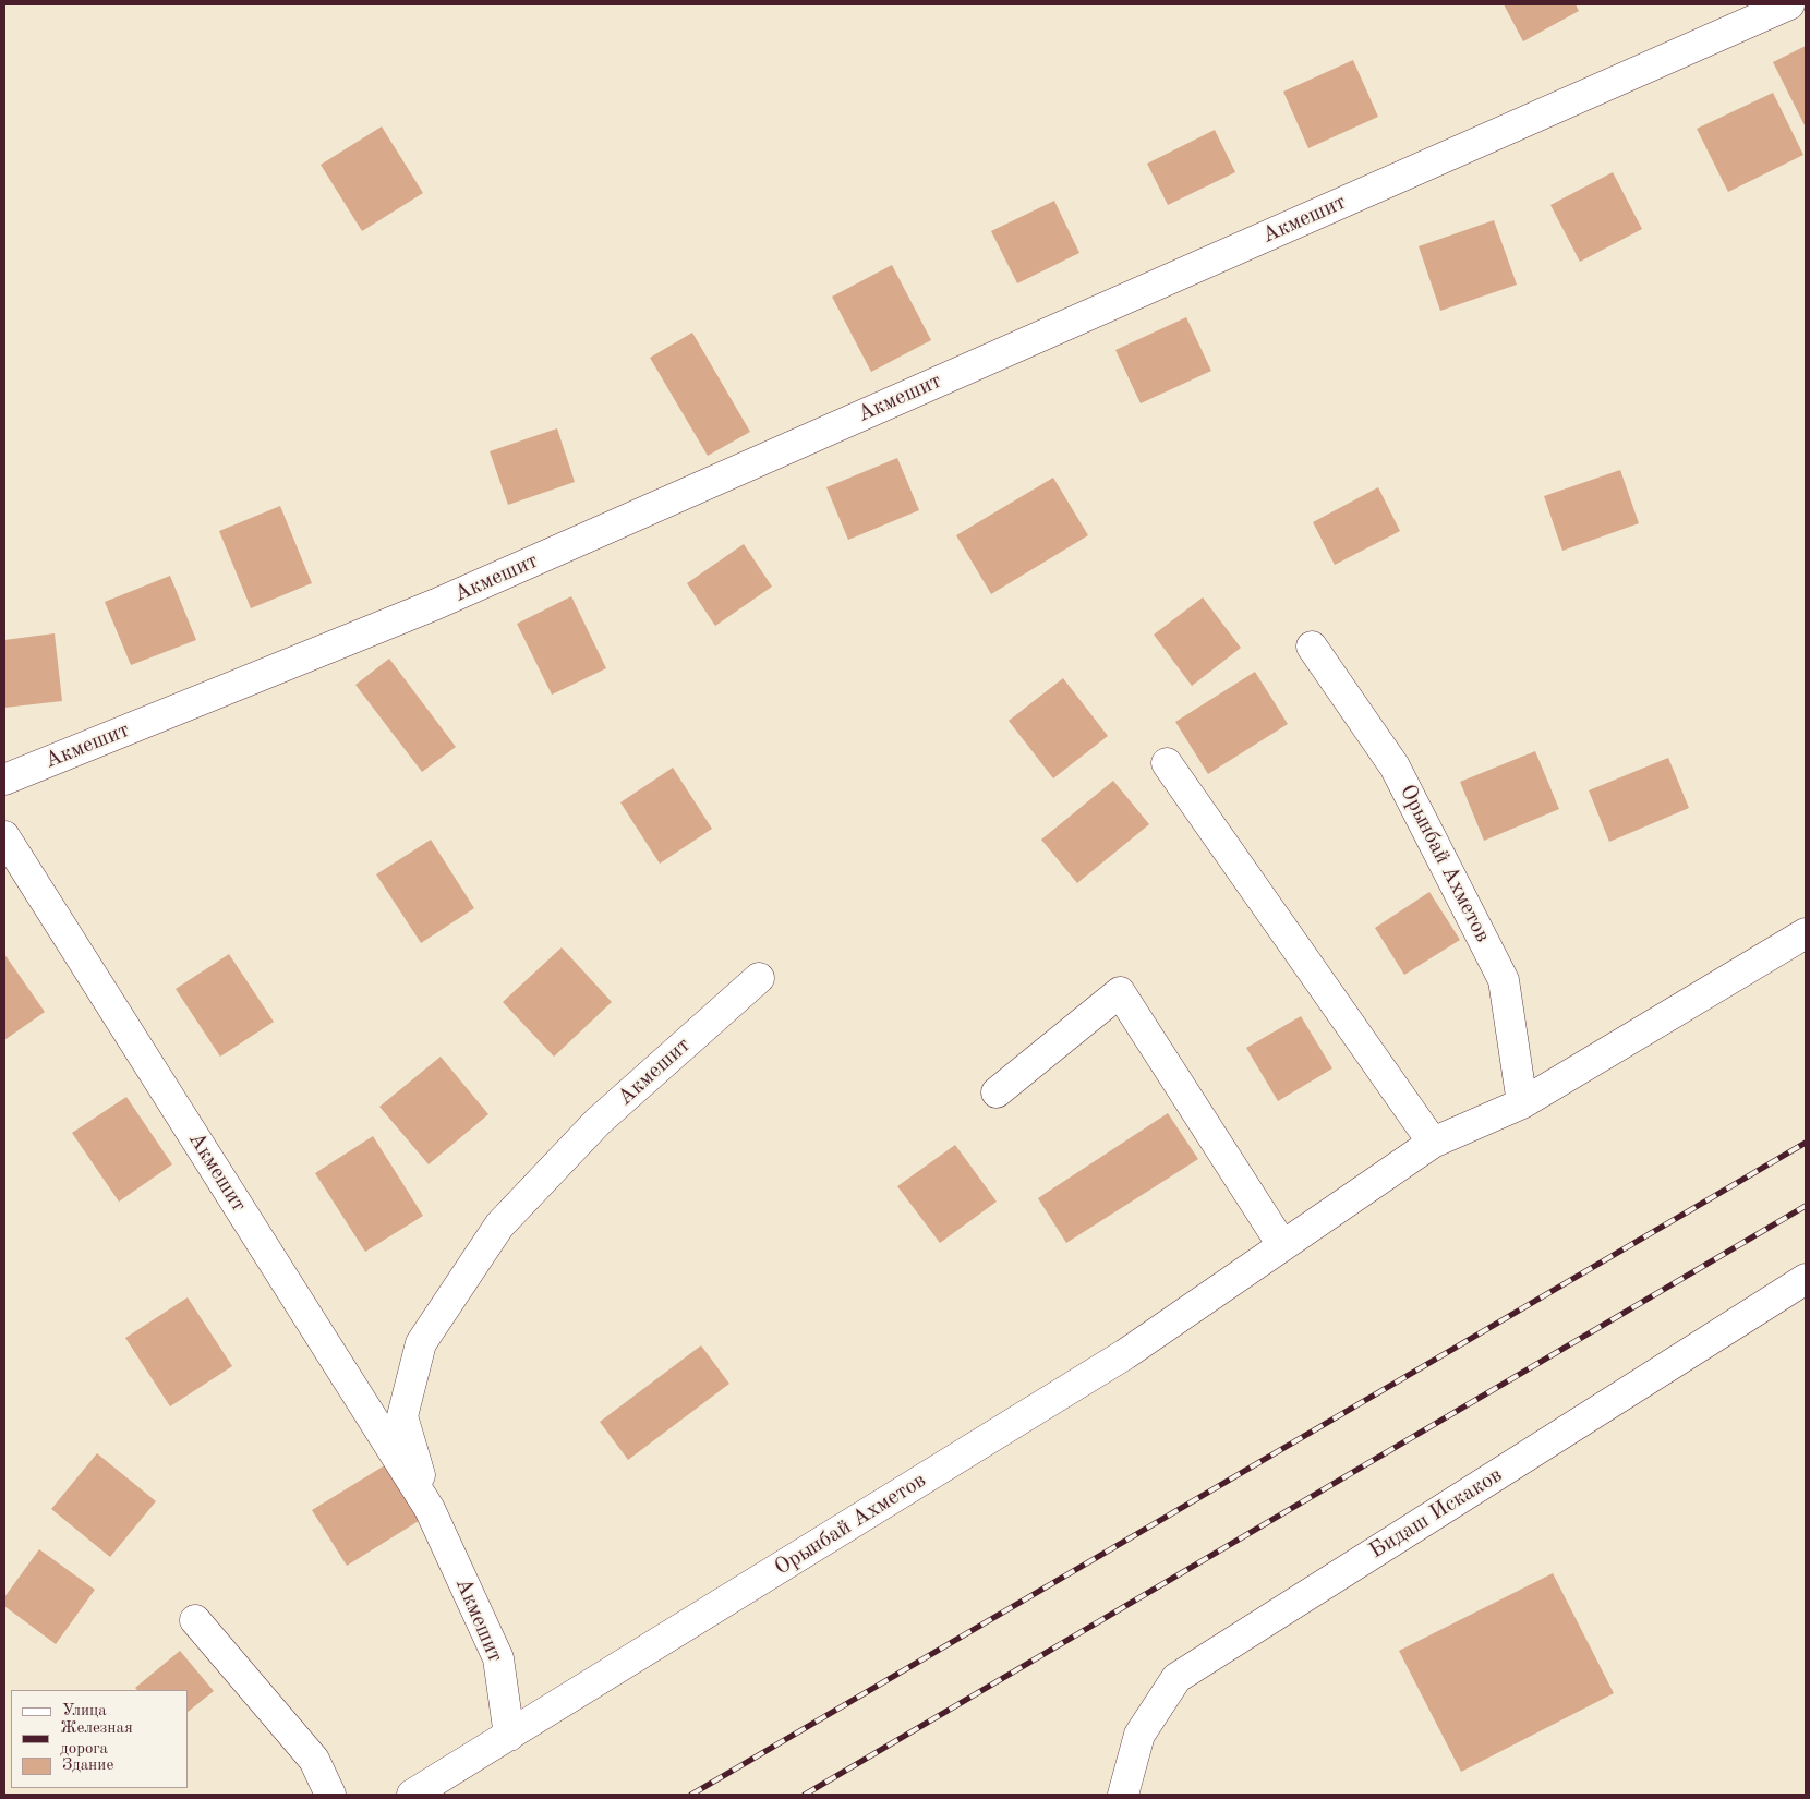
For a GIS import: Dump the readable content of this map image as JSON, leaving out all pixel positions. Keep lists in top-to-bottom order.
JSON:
{
  "streets": {
    "street": ["Акмешит", "Орынбай Ахметов", "Бидаш Искаков"]
  },
  "crossings": [
    ["Акмешит", "Орынбай Ахметов"]
  ],
  "legend": ["Улица", "Железная дорога", "Здание"]
}
